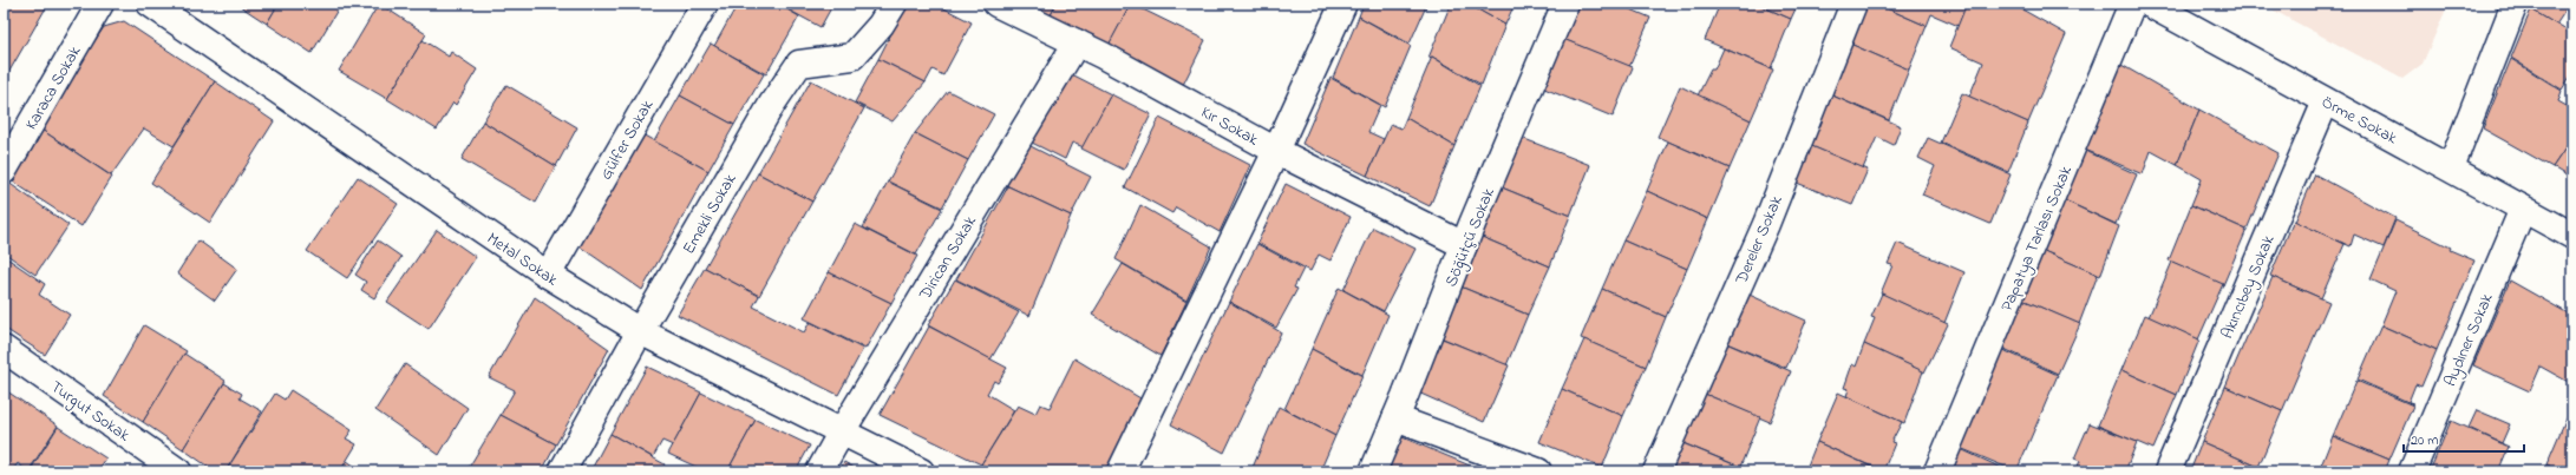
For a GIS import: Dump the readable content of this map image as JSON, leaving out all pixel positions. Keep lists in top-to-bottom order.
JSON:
{
  "streets": {
    "street": [
      "Karaca Sokak",
      "Örme Sokak",
      "Kır Sokak",
      "Gülfer Sokak",
      "Emekli Sokak",
      "Söğütçü Sokak",
      "Papatya Tarlası Sokak",
      "Dereler Sokak",
      "Dirican Sokak",
      "Metal Sokak",
      "Akıncıbey Sokak",
      "Aydıner Sokak",
      "Turgut Sokak"
    ]
  },
  "crossings": [
    ["Örme Sokak", "Akıncıbey Sokak"],
    ["Örme Sokak", "Aydıner Sokak"],
    ["Kır Sokak", "Söğütçü Sokak"],
    ["Kır Sokak", "Dirican Sokak"],
    ["Gülfer Sokak", "Metal Sokak"],
    ["Emekli Sokak", "Metal Sokak"],
    ["Dirican Sokak", "Metal Sokak"]
  ],
  "scale_bar": "20 m"
}
